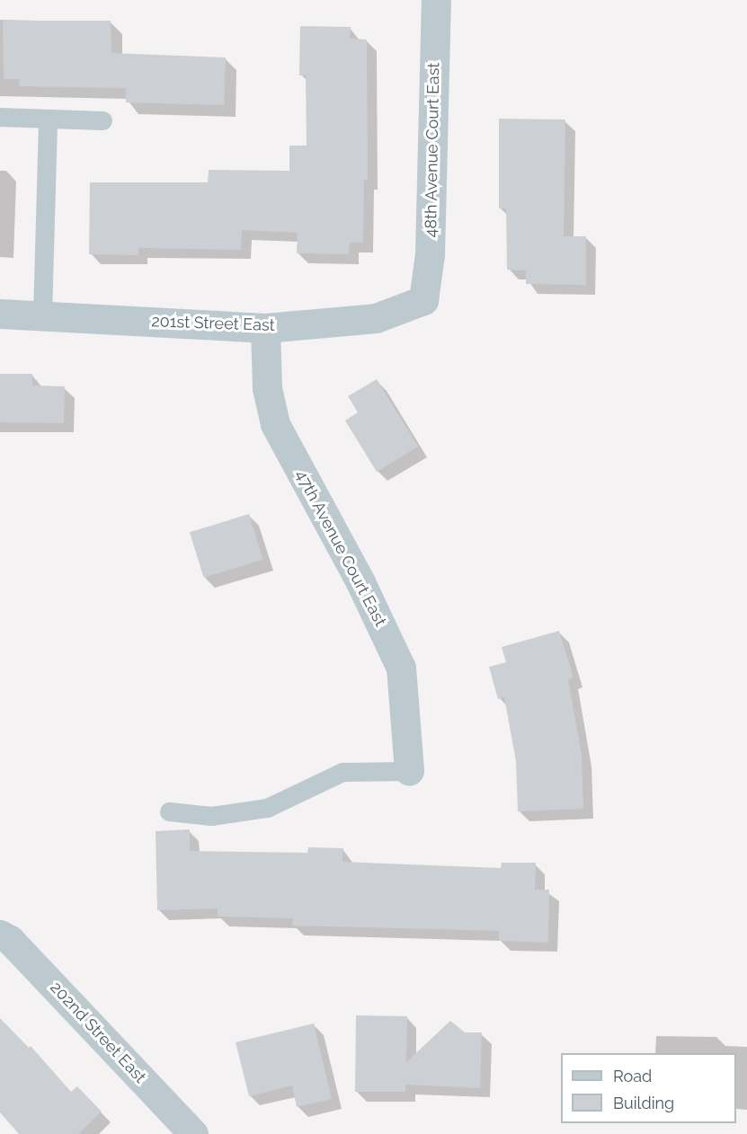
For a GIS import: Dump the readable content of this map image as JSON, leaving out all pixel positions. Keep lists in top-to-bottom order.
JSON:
{
  "streets": {
    "street": [
      "48th Avenue Court East",
      "201st Street East",
      "47th Avenue Court East",
      "202nd Street East"
    ]
  },
  "crossings": [
    ["48th Avenue Court East", "201st Street East"],
    ["201st Street East", "47th Avenue Court East"]
  ],
  "legend": ["Road", "Building"]
}
